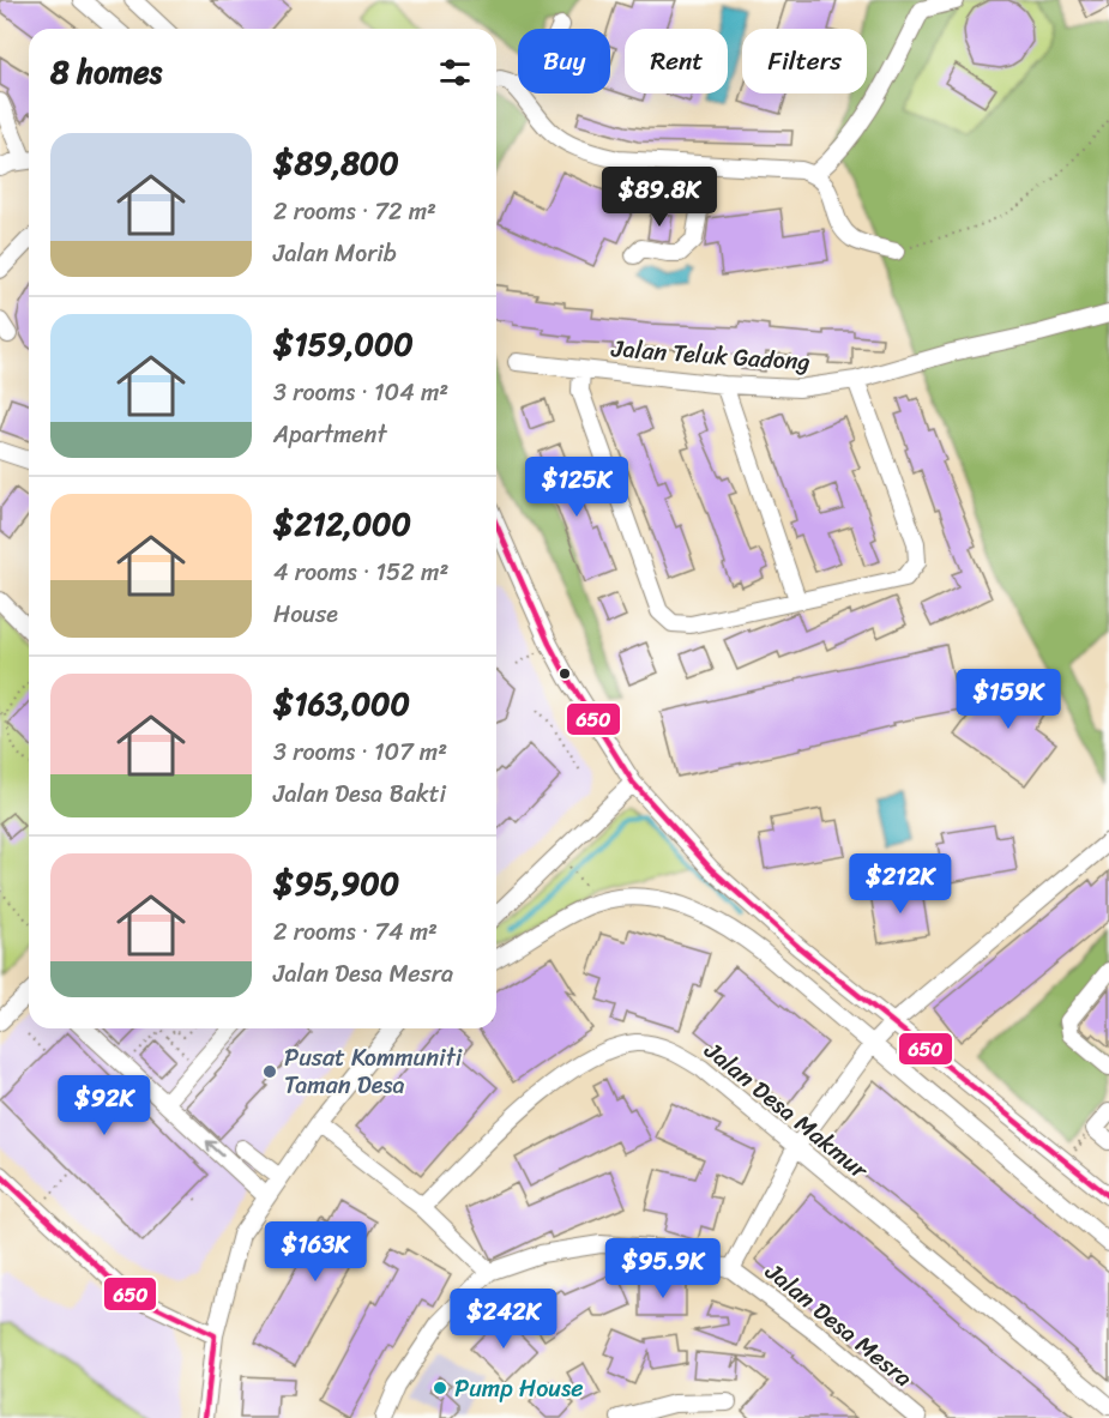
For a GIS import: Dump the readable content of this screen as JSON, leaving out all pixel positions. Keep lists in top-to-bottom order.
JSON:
{
  "streets": {
    "street": ["Jalan Teluk Gadong", "Jalan Desa Makmur", "Jalan Desa Mesra"]
  },
  "places": ["Pusat Kommuniti Taman Desa", "Pump House"],
  "lines": ["transit line 650"],
  "page": {
    "chip": ["Buy", "Rent", "Filters"],
    "heading": "8 homes",
    "list": [
      {
        "name": "$89,800",
        "note": "2 rooms · 72 m² · Jalan Morib"
      },
      {
        "name": "$159,000",
        "note": "3 rooms · 104 m² · Apartment"
      },
      {
        "name": "$212,000",
        "note": "4 rooms · 152 m² · House"
      },
      {
        "name": "$163,000",
        "note": "3 rooms · 107 m² · Jalan Desa Bakti"
      },
      {
        "name": "$95,900",
        "note": "2 rooms · 74 m² · Jalan Desa Mesra"
      }
    ],
    "price": [
      "$89.8K",
      "$125K",
      "$159K",
      "$212K",
      "$92K",
      "$163K",
      "$95.9K",
      "$242K"
    ]
  }
}
